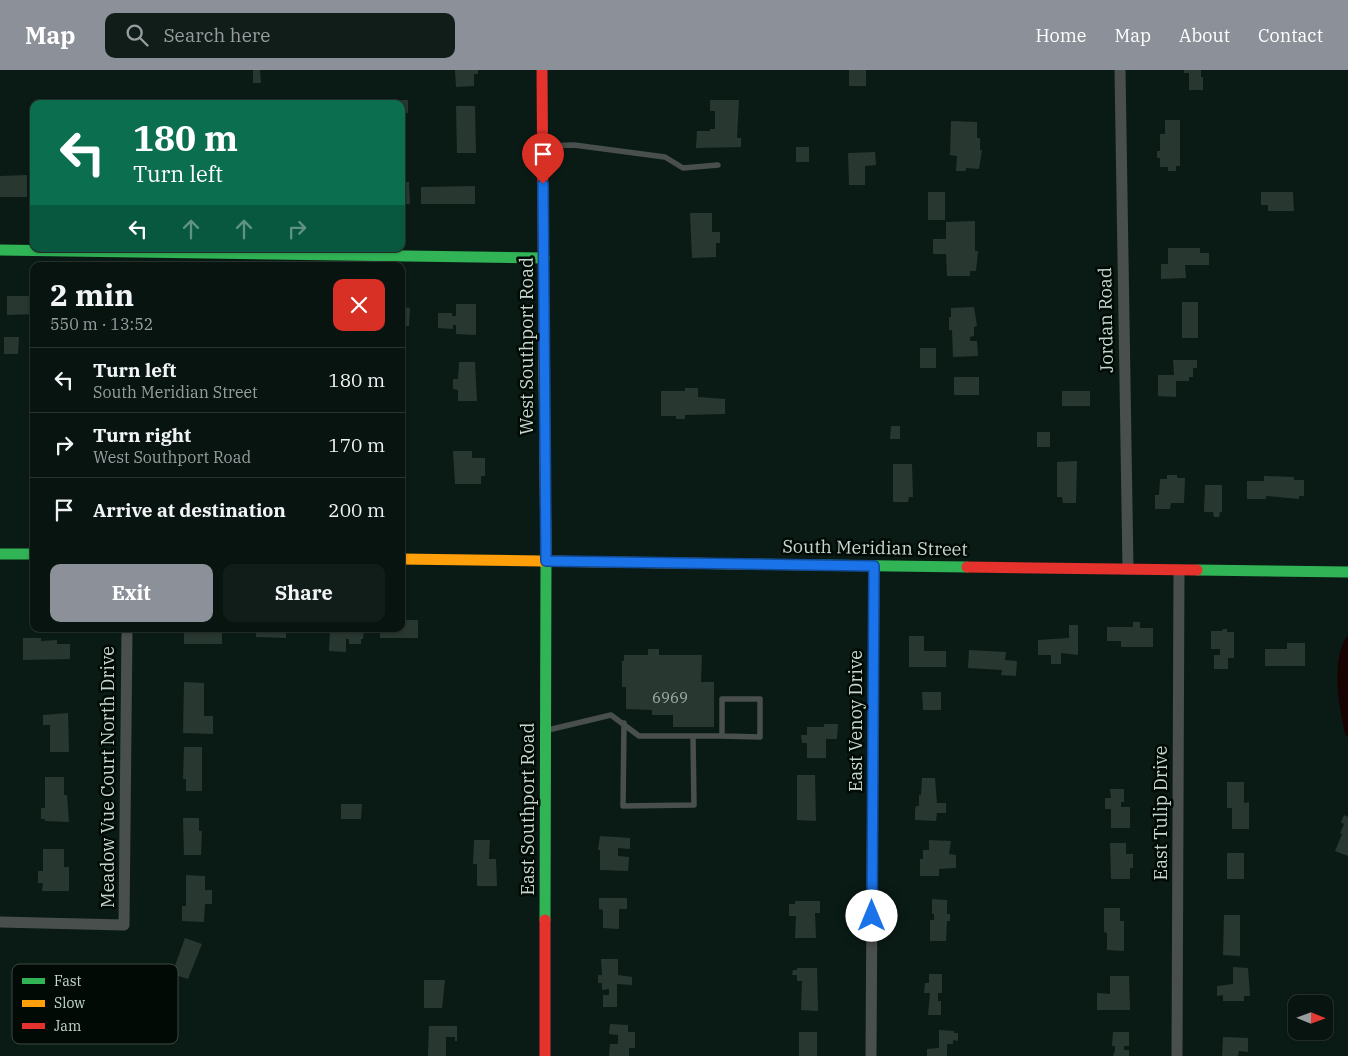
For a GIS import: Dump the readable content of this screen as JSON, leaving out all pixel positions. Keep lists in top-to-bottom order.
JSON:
{
  "streets": {
    "main road": ["West Southport Road", "South Meridian Street", "East Southport Road"],
    "street": [
      "Jordan Road",
      "East Venoy Drive",
      "Meadow Vue Court North Drive",
      "East Tulip Drive"
    ]
  },
  "crossings": [
    ["Jordan Road", "South Meridian Street"],
    ["West Southport Road", "South Meridian Street"],
    ["West Southport Road", "East Southport Road"],
    ["South Meridian Street", "East Venoy Drive"],
    ["South Meridian Street", "East Southport Road"],
    ["South Meridian Street", "East Tulip Drive"]
  ],
  "house_numbers": ["6969"],
  "legend": ["Fast", "Slow", "Jam"],
  "north": "right",
  "page": {
    "header": "Map",
    "search": "Search here",
    "nav": [
      "Home",
      "Map",
      "About",
      "Contact"
    ],
    "turn": ["180 m", "Turn left"],
    "heading": ["2 min", "550 m · 13:52"],
    "list": [
      {
        "name": "Turn left",
        "note": "South Meridian Street",
        "value": "180 m"
      },
      {
        "name": "Turn right",
        "note": "West Southport Road",
        "value": "170 m"
      },
      {
        "name": "Arrive at destination",
        "value": "200 m"
      }
    ],
    "buttons": ["Exit", "Share"]
  }
}
